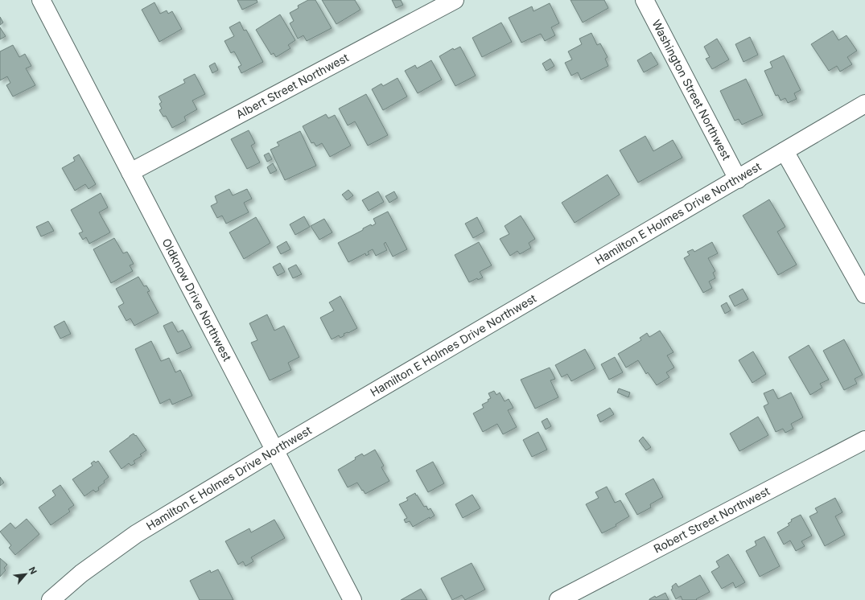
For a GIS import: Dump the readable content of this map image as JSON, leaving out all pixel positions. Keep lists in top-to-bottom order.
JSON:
{
  "streets": {
    "street": [
      "Albert Street Northwest",
      "Washington Street Northwest",
      "Hamilton E Holmes Drive Northwest",
      "Oldknow Drive Northwest",
      "Robert Street Northwest"
    ]
  },
  "crossings": [
    ["Albert Street Northwest", "Oldknow Drive Northwest"],
    ["Washington Street Northwest", "Hamilton E Holmes Drive Northwest"],
    ["Hamilton E Holmes Drive Northwest", "Oldknow Drive Northwest"]
  ],
  "north": "top right"
}
